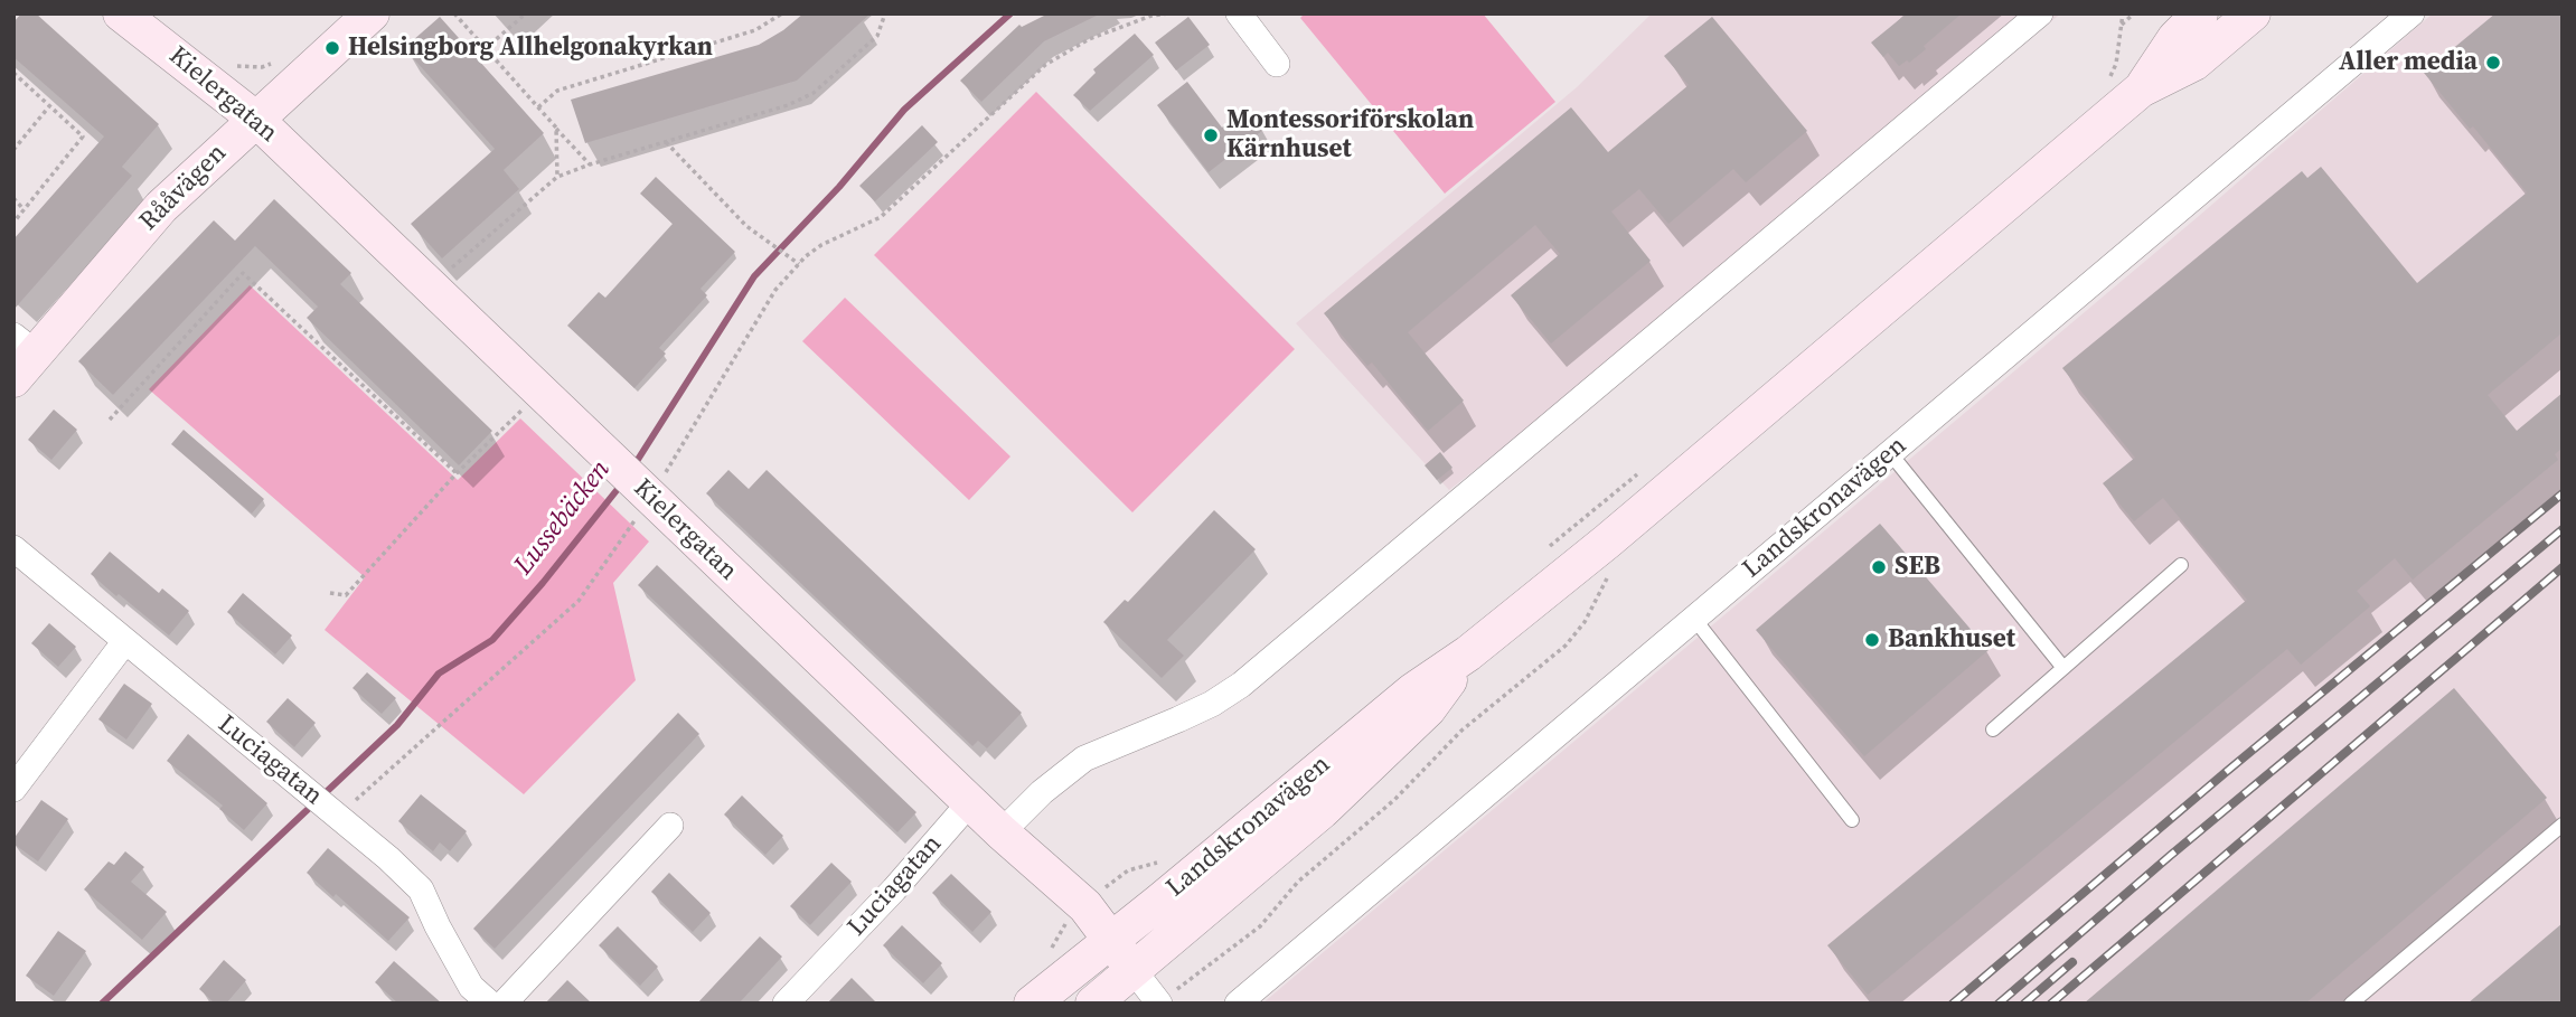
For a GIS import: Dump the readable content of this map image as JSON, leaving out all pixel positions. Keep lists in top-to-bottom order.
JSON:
{
  "streets": {
    "main road": ["Kielergatan", "Rååvägen", "Landskronavägen"],
    "street": ["Luciagatan"]
  },
  "crossings": [
    ["Kielergatan", "Rååvägen"],
    ["Kielergatan", "Landskronavägen"],
    ["Kielergatan", "Luciagatan"]
  ],
  "water": ["Lussebäcken"],
  "places": [
    "Helsingborg Allhelgonakyrkan",
    "Aller media",
    "Montessoriförskolan Kärnhuset",
    "SEB",
    "Bankhuset"
  ]
}
